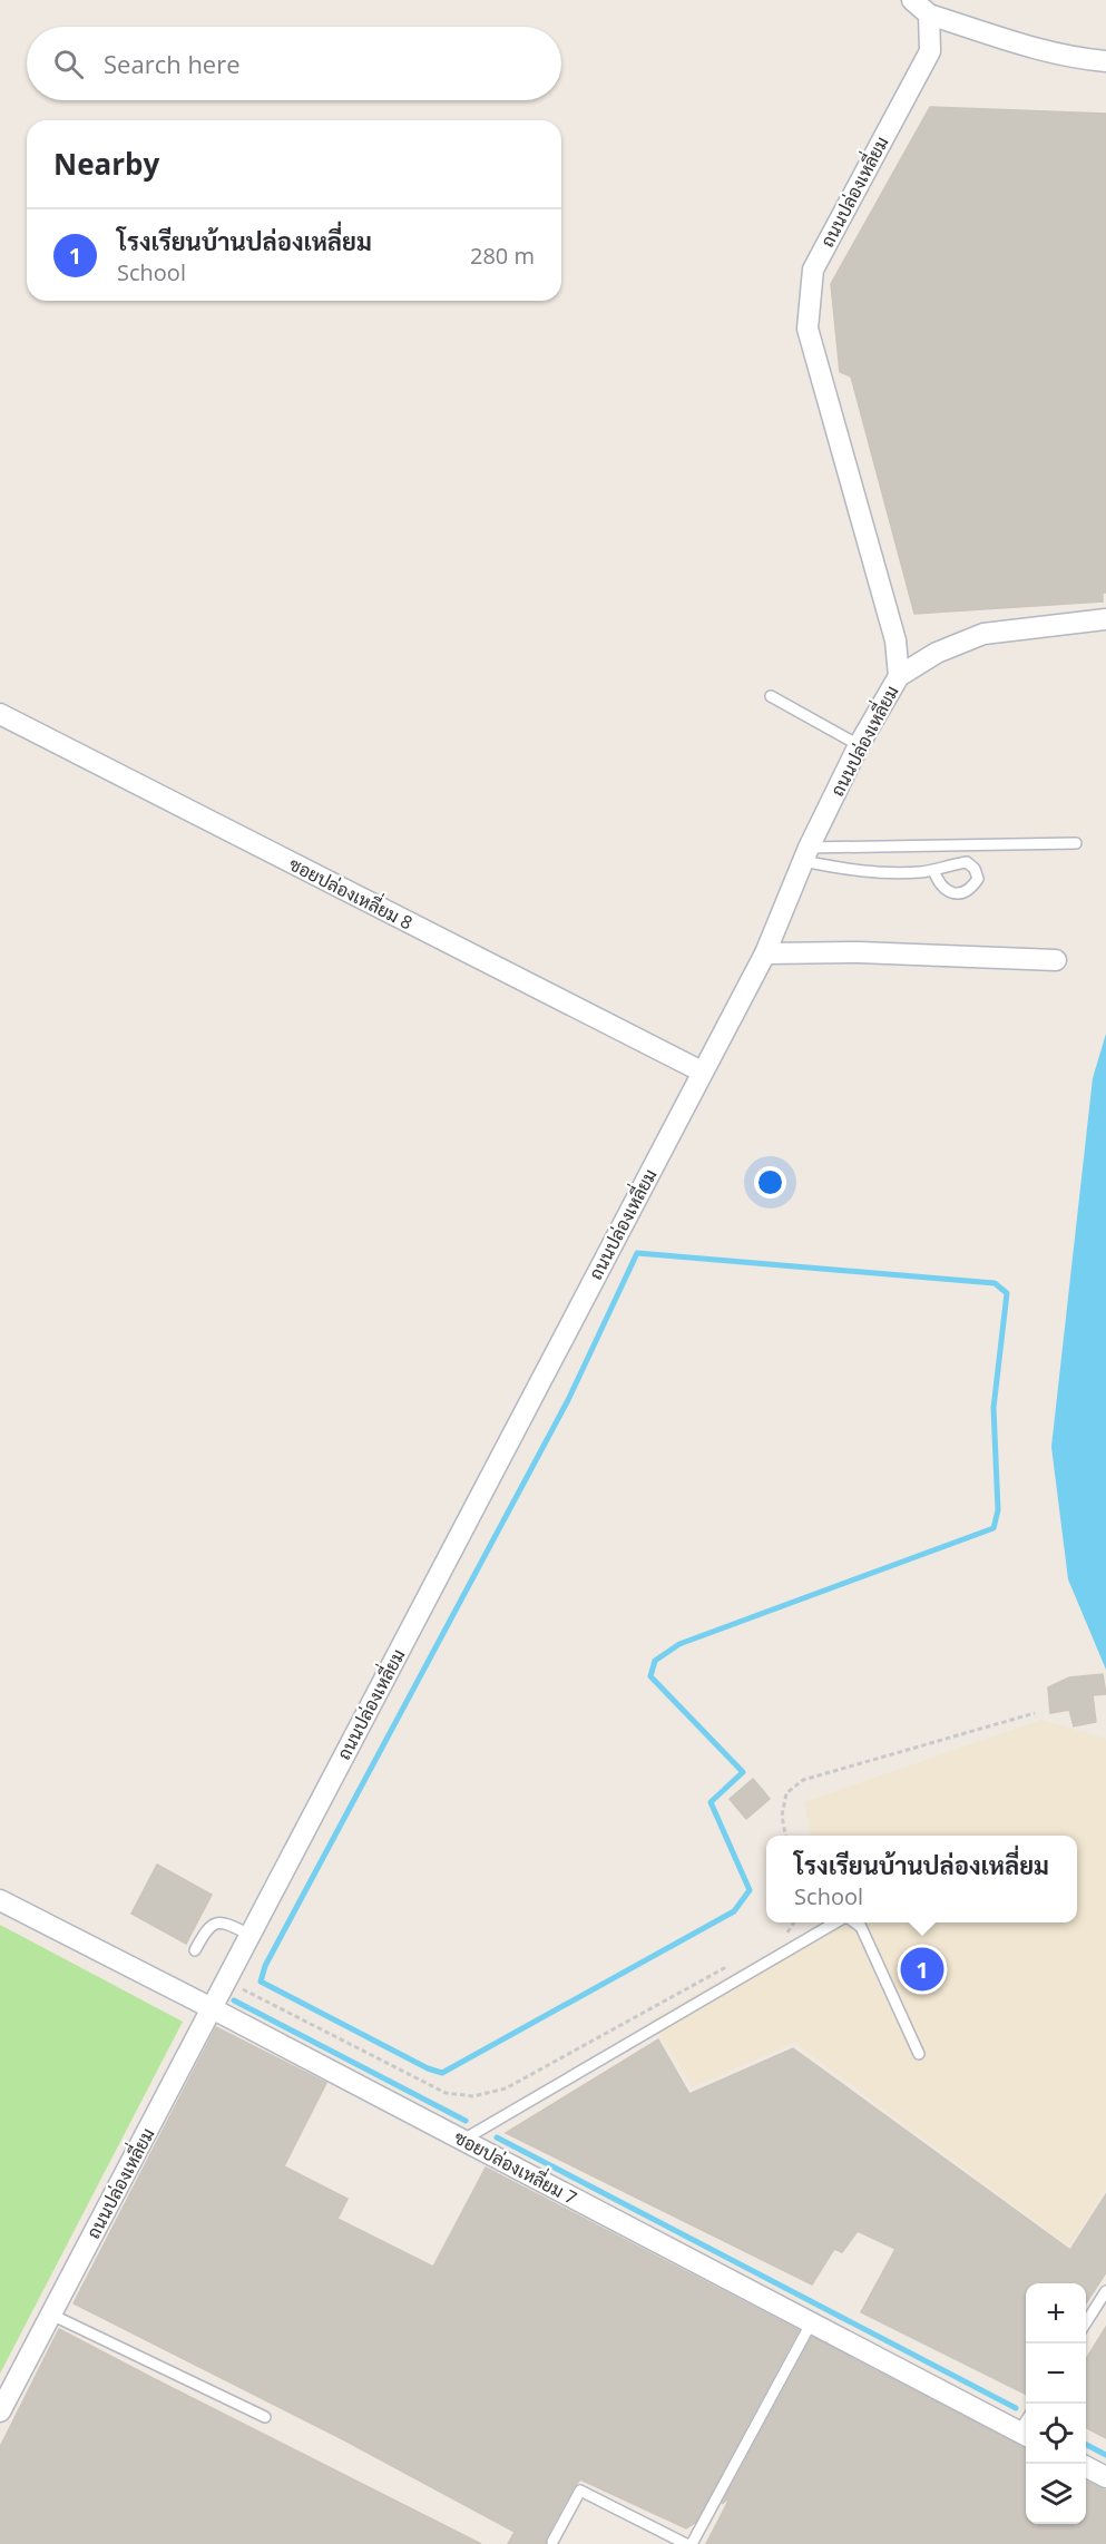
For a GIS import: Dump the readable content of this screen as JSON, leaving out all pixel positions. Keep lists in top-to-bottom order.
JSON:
{
  "streets": {
    "street": ["ถนนปล่องเหลี่ยม", "ซอยปล่องเหลี่ยม 8", "ซอยปล่องเหลี่ยม 7"]
  },
  "crossings": [
    ["ถนนปล่องเหลี่ยม", "ซอยปล่องเหลี่ยม 8"],
    ["ถนนปล่องเหลี่ยม", "ซอยปล่องเหลี่ยม 7"]
  ],
  "page": {
    "search": "Search here",
    "heading": "Nearby",
    "list": [
      {
        "mark": "1",
        "name": "โรงเรียนบ้านปล่องเหลี่ยม",
        "note": "School",
        "value": "280 m"
      }
    ],
    "popup": ["โรงเรียนบ้านปล่องเหลี่ยม", "School"],
    "pins": "1",
    "map_buttons": ["+", "−"]
  }
}
